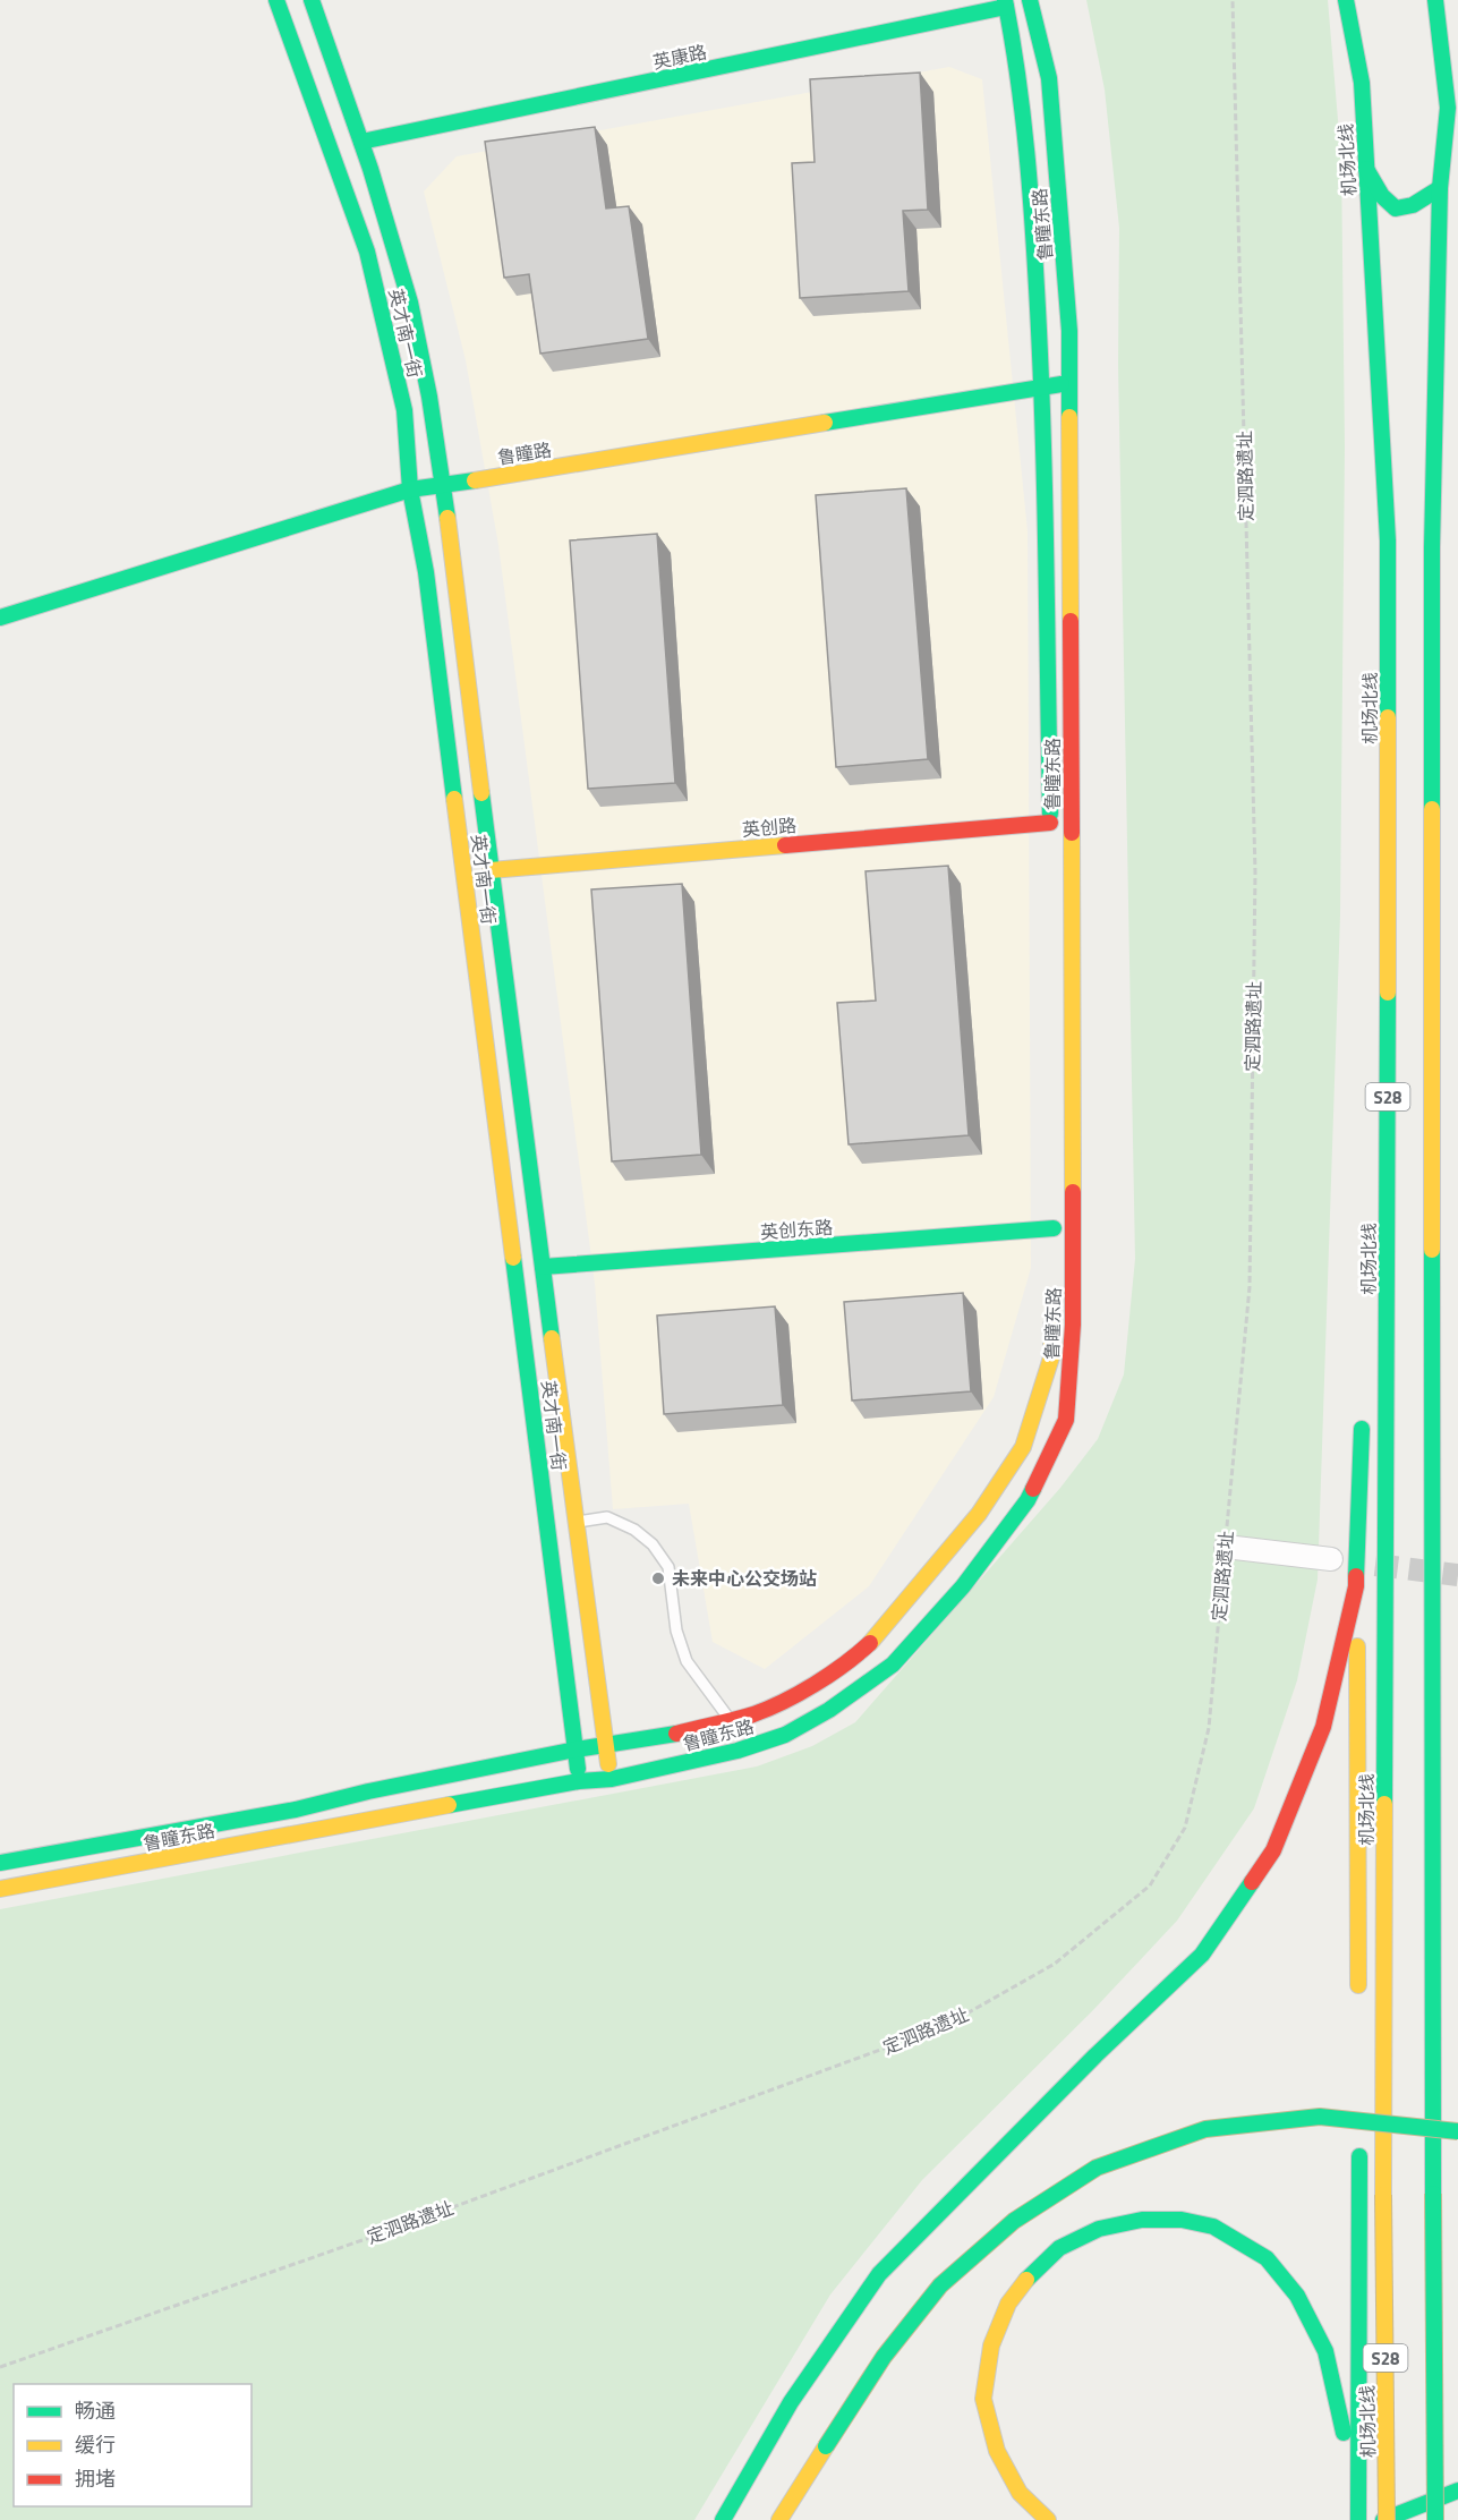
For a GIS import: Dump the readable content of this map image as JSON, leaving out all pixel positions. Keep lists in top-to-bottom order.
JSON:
{
  "streets": {
    "main road": [
      "英康路",
      "机场北线",
      "鲁瞳东路",
      "英才南一街",
      "鲁瞳路",
      "英创路",
      "S28",
      "英创东路"
    ],
    "path": ["定泗路遗址"]
  },
  "crossings": [
    ["英康路", "鲁瞳东路"],
    ["英康路", "英才南一街"],
    ["鲁瞳东路", "英才南一街"],
    ["鲁瞳东路", "鲁瞳路"],
    ["鲁瞳东路", "英创路"],
    ["英才南一街", "鲁瞳路"],
    ["英才南一街", "英创路"],
    ["英才南一街", "英创东路"]
  ],
  "places": ["未来中心公交场站"],
  "legend": ["畅通", "缓行", "拥堵"]
}
